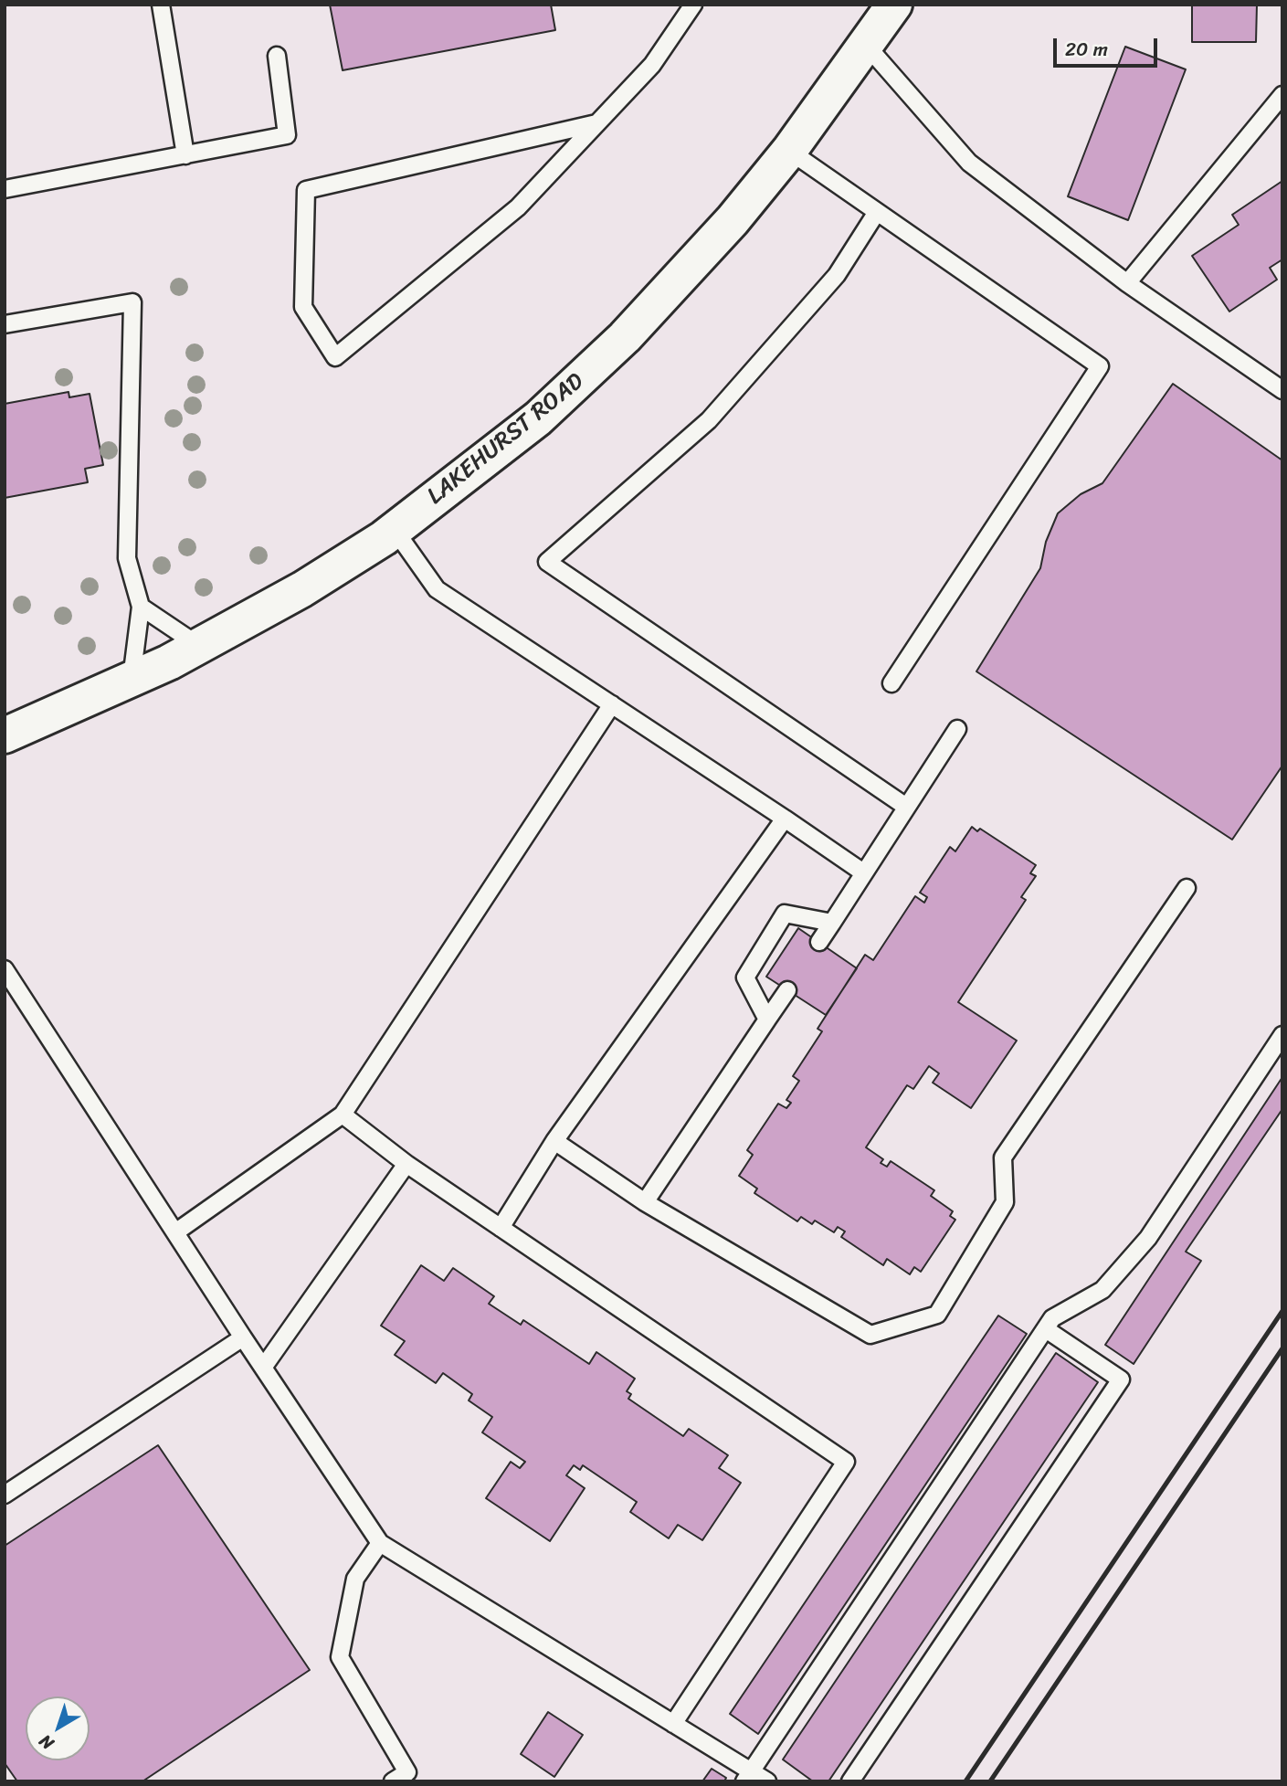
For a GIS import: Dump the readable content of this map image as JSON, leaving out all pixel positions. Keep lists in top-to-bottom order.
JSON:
{
  "streets": {
    "street": ["LAKEHURST ROAD"]
  },
  "scale_bar": "20 m",
  "north": "bottom left"
}
